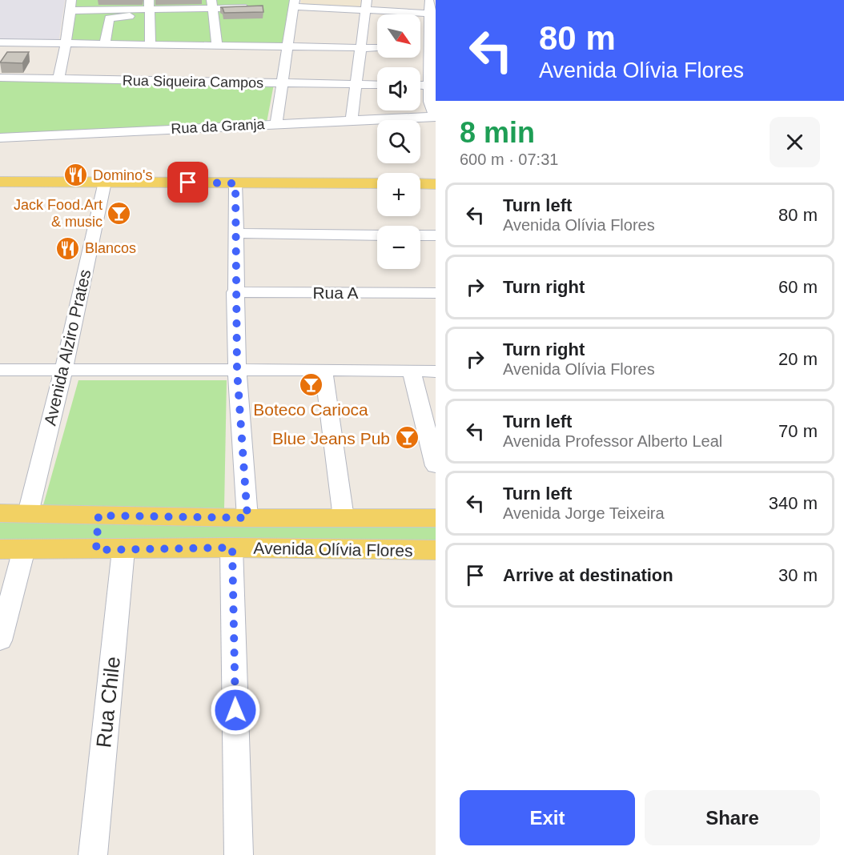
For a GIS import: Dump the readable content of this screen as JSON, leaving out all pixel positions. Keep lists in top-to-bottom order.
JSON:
{
  "streets": {
    "main road": ["Avenida Olívia Flores"],
    "street": [
      "Rua Siqueira Campos",
      "Rua da Granja",
      "Rua A",
      "Avenida Alziro Prates",
      "Rua Chile"
    ]
  },
  "crossings": [
    ["Avenida Alziro Prates", "Avenida Olívia Flores"],
    ["Avenida Olívia Flores", "Rua Chile"]
  ],
  "places": {
    "restaurant": ["Domino's", "Blancos"],
    "bar": ["Jack Food.Art & music", "Boteco Carioca", "Blue Jeans Pub"]
  },
  "north": "bottom right",
  "page": {
    "turn": ["80 m", "Avenida Olívia Flores"],
    "map_buttons": ["+", "−"],
    "heading": ["8 min", "600 m · 07:31"],
    "list": [
      {
        "name": "Turn left",
        "note": "Avenida Olívia Flores",
        "value": "80 m"
      },
      {
        "name": "Turn right",
        "value": "60 m"
      },
      {
        "name": "Turn right",
        "note": "Avenida Olívia Flores",
        "value": "20 m"
      },
      {
        "name": "Turn left",
        "note": "Avenida Professor Alberto Leal",
        "value": "70 m"
      },
      {
        "name": "Turn left",
        "note": "Avenida Jorge Teixeira",
        "value": "340 m"
      },
      {
        "name": "Arrive at destination",
        "value": "30 m"
      }
    ],
    "buttons": ["Exit", "Share"]
  }
}
